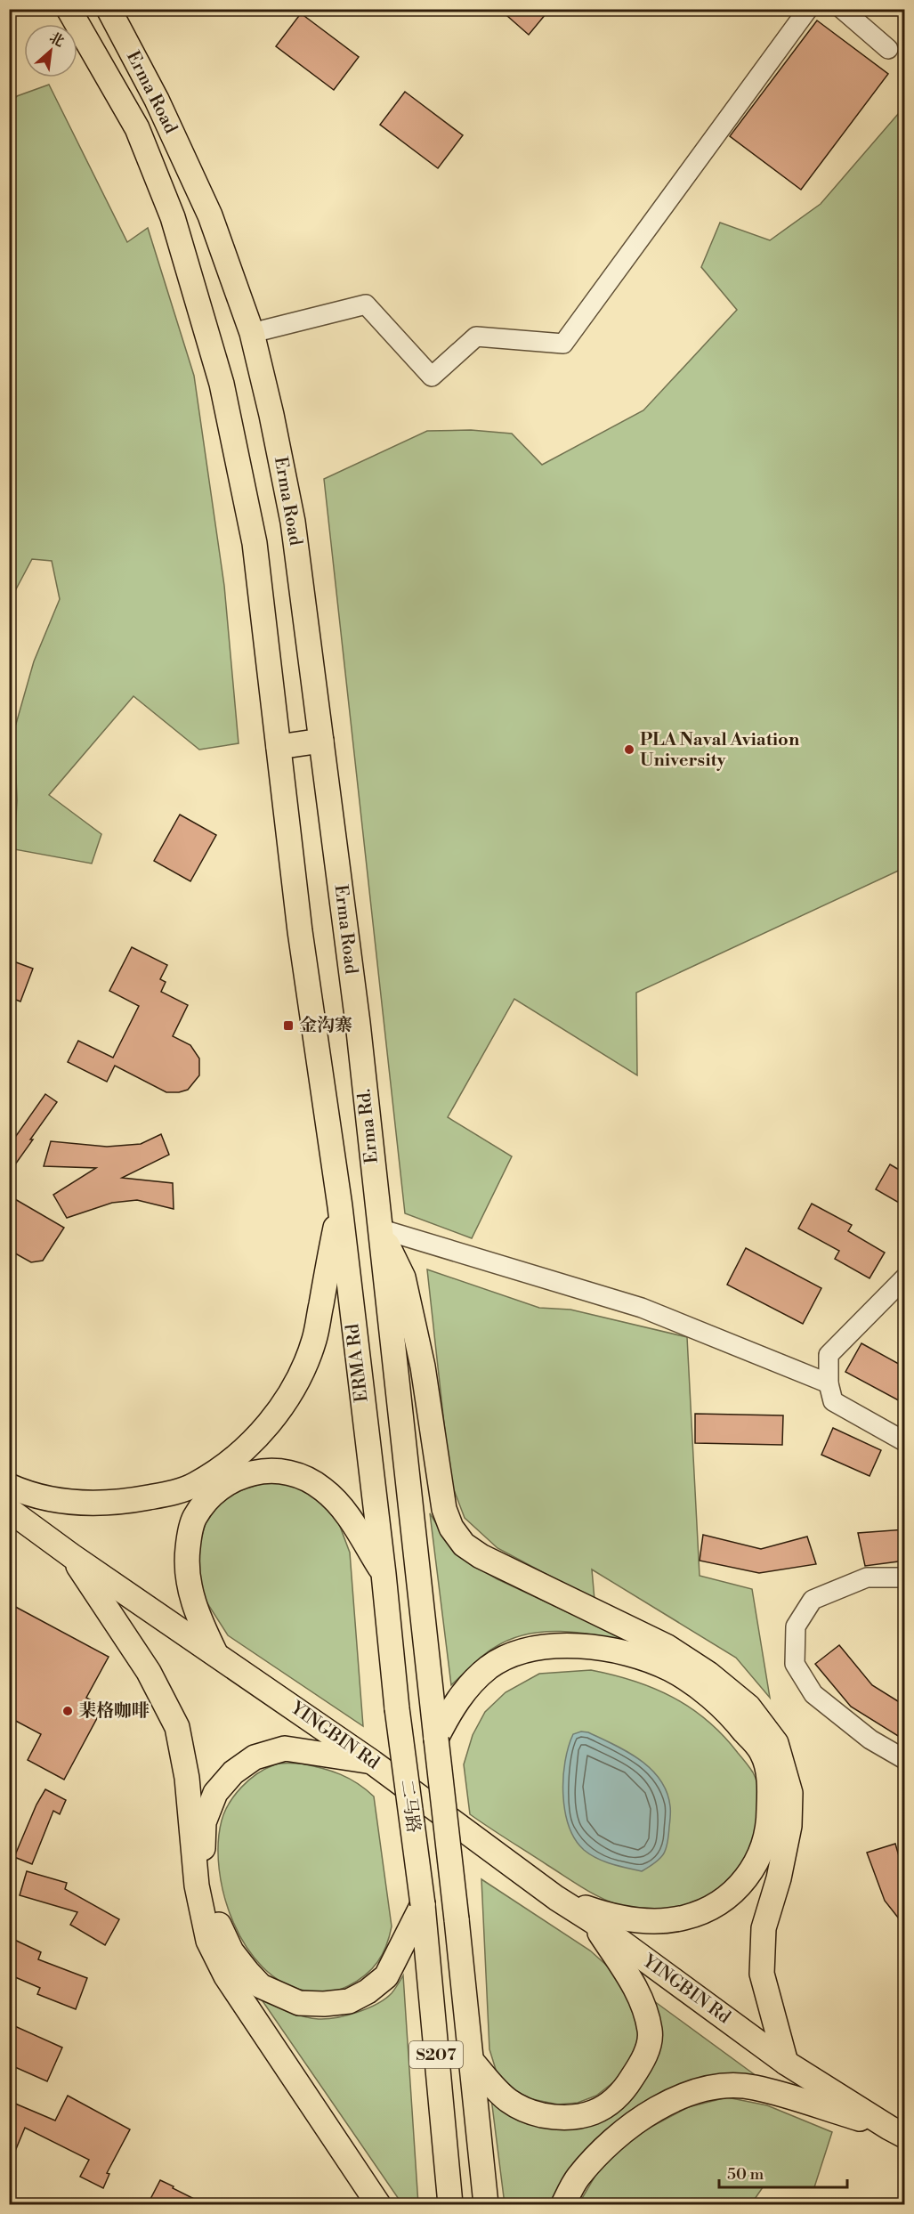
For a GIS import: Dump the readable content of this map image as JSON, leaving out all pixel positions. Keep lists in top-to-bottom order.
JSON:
{
  "streets": {
    "main road": [
      "Erma Road",
      "Erma Rd.",
      "ERMA Rd",
      "YINGBIN Rd",
      "二马路",
      "S207"
    ]
  },
  "crossings": [
    ["Erma Road", "Erma Rd."],
    ["Erma Road", "ERMA Rd"],
    ["Erma Rd.", "ERMA Rd"],
    ["ERMA Rd", "二马路"],
    ["二马路", "S207"]
  ],
  "places": {
    "other": ["PLA Naval Aviation University", "棐格咖啡"],
    "transit": ["金沟寨"]
  },
  "scale_bar": "50 m",
  "north": "top right"
}
